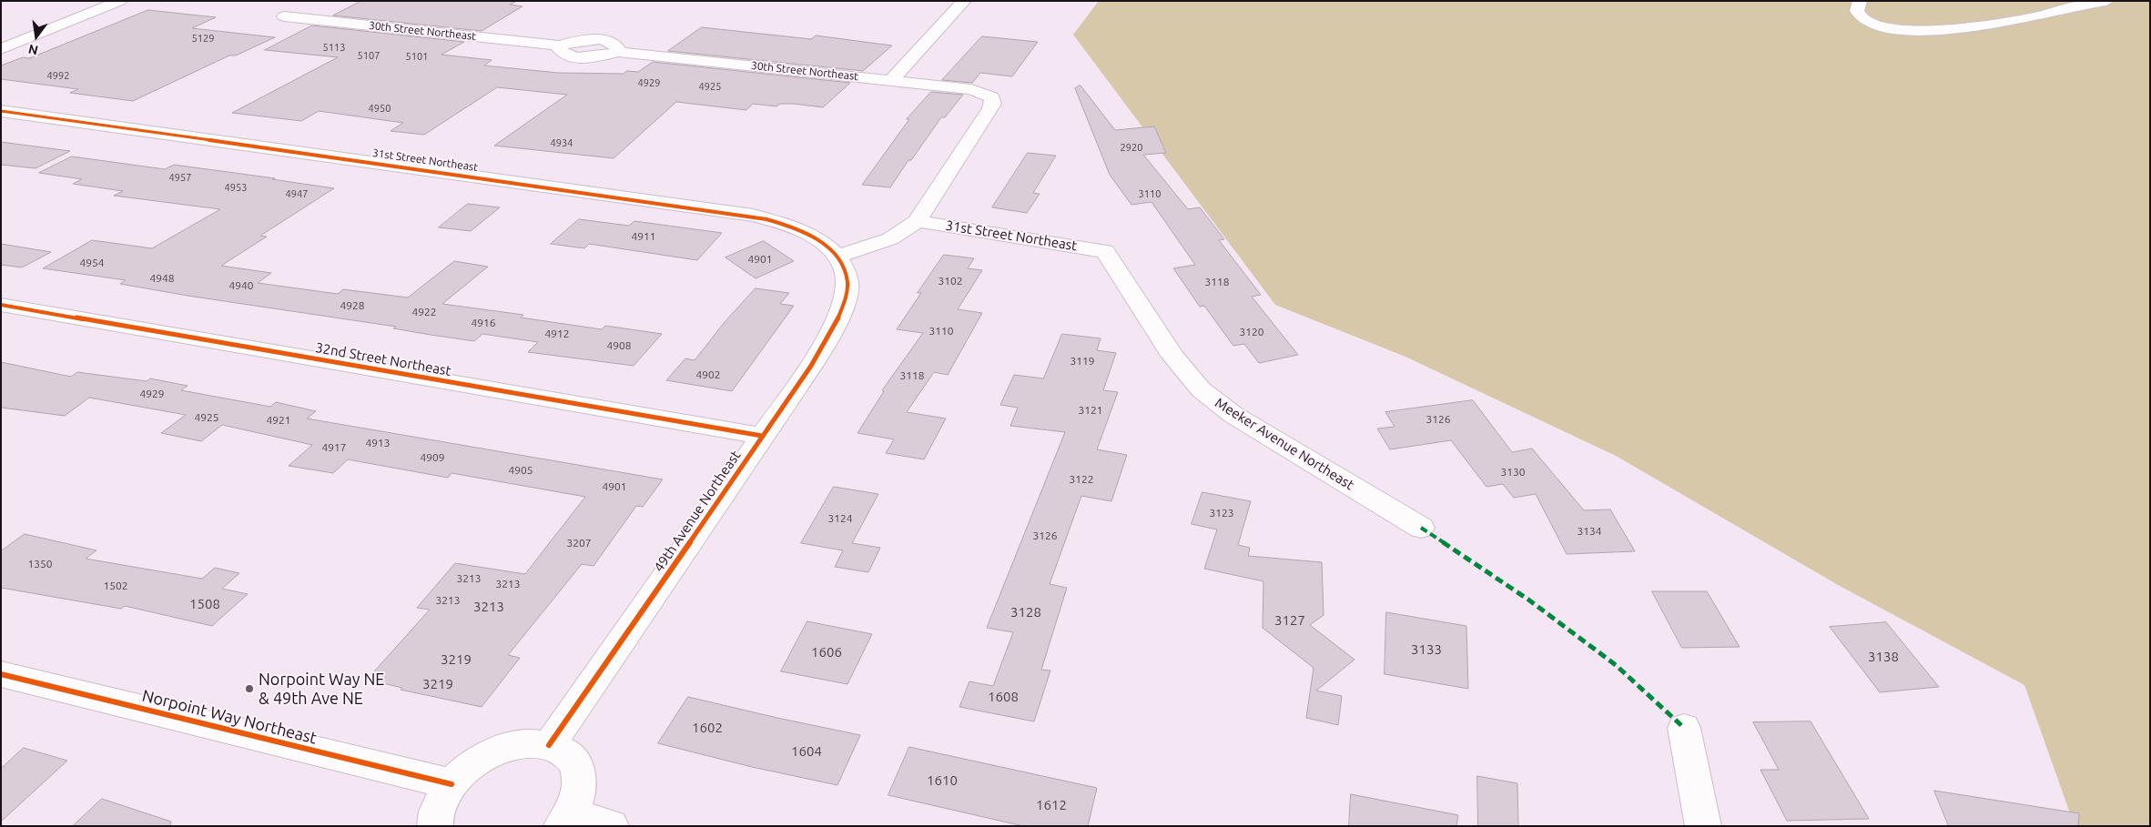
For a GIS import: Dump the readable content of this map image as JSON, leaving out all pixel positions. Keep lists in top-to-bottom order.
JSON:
{
  "streets": {
    "street": [
      "30th Street Northeast",
      "31st Street Northeast",
      "32nd Street Northeast",
      "Meeker Avenue Northeast",
      "49th Avenue Northeast",
      "Norpoint Way Northeast"
    ]
  },
  "crossings": [
    ["30th Street Northeast", "31st Street Northeast"],
    ["31st Street Northeast", "Meeker Avenue Northeast"],
    ["31st Street Northeast", "49th Avenue Northeast"],
    ["32nd Street Northeast", "49th Avenue Northeast"]
  ],
  "places": ["Norpoint Way NE & 49th Ave NE"],
  "house_numbers": [
    "5129",
    "5113",
    "5107",
    "5101",
    "4992",
    "4929",
    "4925",
    "4950",
    "4934",
    "2920",
    "4957",
    "4953",
    "4947",
    "3110",
    "4911",
    "4901",
    "4954",
    "4948",
    "3102",
    "3118",
    "4940",
    "4928",
    "4922",
    "4916",
    "3110",
    "3120",
    "4912",
    "4908",
    "3119",
    "4902",
    "3118",
    "4929",
    "3121",
    "4925",
    "3126",
    "4921",
    "4913",
    "4917",
    "4909",
    "4905",
    "3130",
    "3122",
    "4901",
    "3123",
    "3124",
    "3134",
    "3126",
    "3207",
    "1350",
    "3213",
    "3213",
    "1502",
    "3213",
    "1508",
    "3213",
    "3128",
    "3127",
    "3133",
    "1606",
    "3138",
    "3219",
    "3219",
    "1608",
    "1602",
    "1604",
    "1610",
    "1612"
  ],
  "north": "bottom"
}
